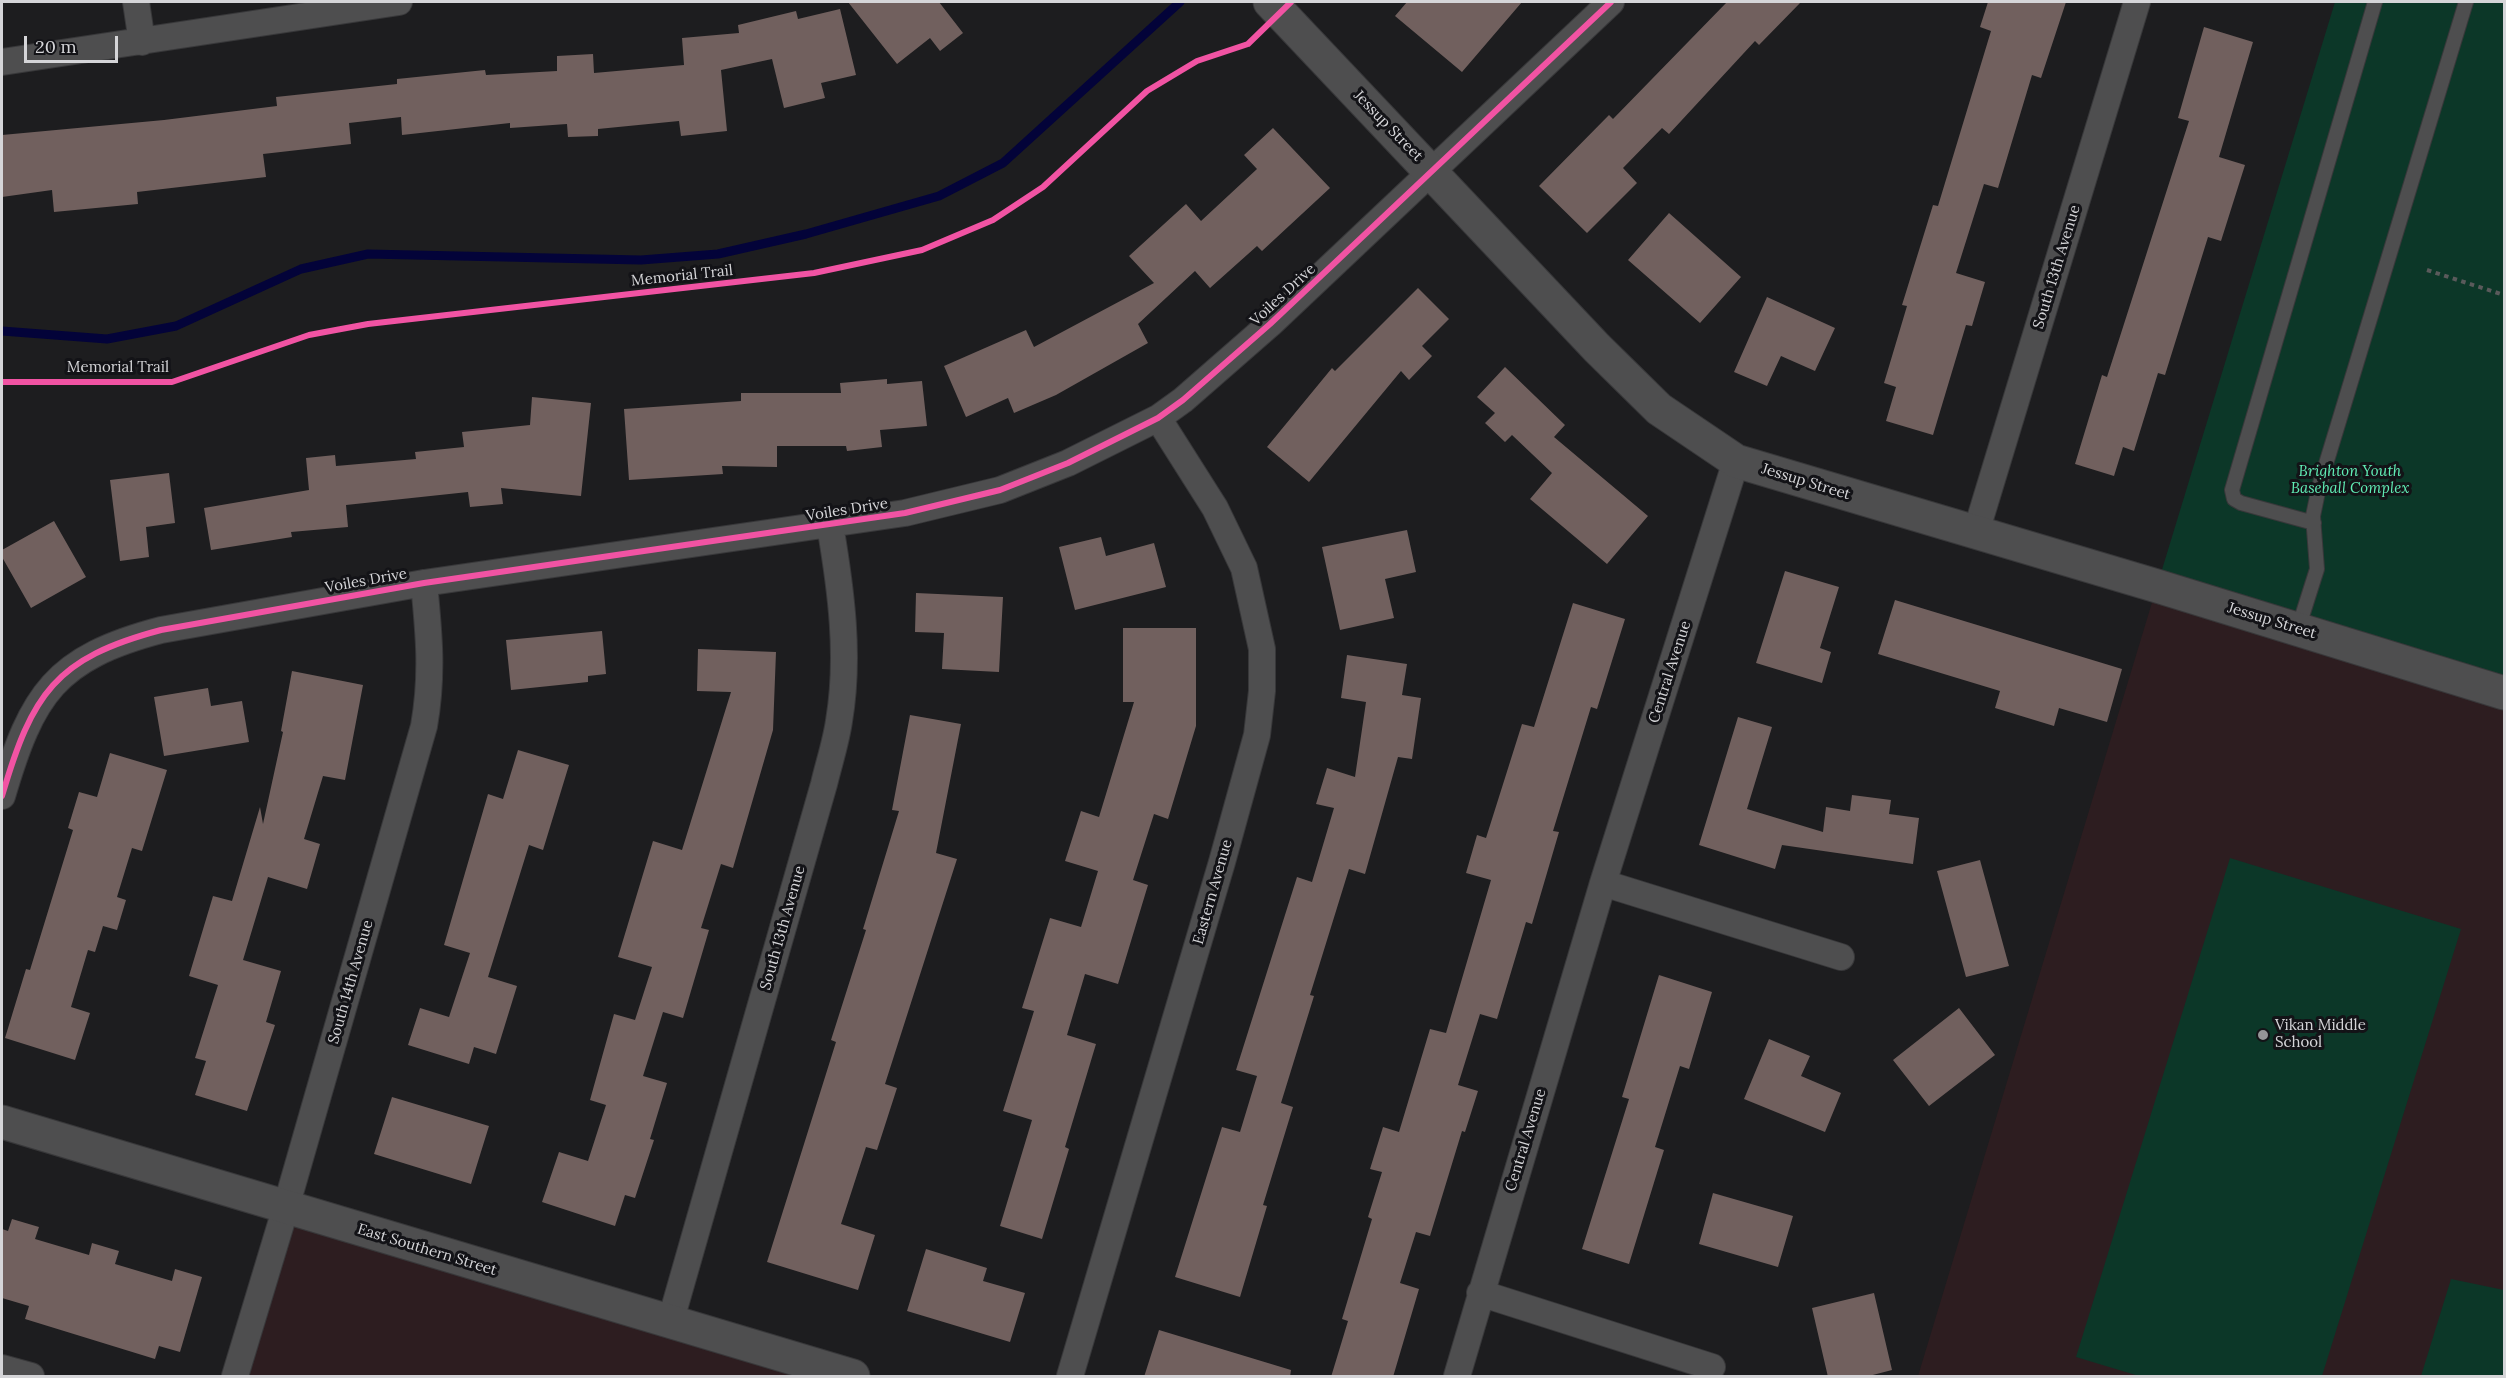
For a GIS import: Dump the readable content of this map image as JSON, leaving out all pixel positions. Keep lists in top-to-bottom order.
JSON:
{
  "streets": {
    "street": [
      "Jessup Street",
      "South 13th Avenue",
      "Voiles Drive",
      "Central Avenue",
      "Eastern Avenue",
      "South 14th Avenue",
      "East Southern Street"
    ],
    "cycle path": ["Memorial Trail"]
  },
  "crossings": [
    ["Jessup Street", "South 13th Avenue"],
    ["Jessup Street", "Voiles Drive"],
    ["Jessup Street", "Central Avenue"],
    ["South 13th Avenue", "Voiles Drive"],
    ["South 13th Avenue", "East Southern Street"],
    ["Voiles Drive", "Eastern Avenue"],
    ["Voiles Drive", "South 14th Avenue"],
    ["South 14th Avenue", "East Southern Street"]
  ],
  "parks": ["Brighton Youth Baseball Complex"],
  "places": ["Vikan Middle School"],
  "scale_bar": "20 m"
}
